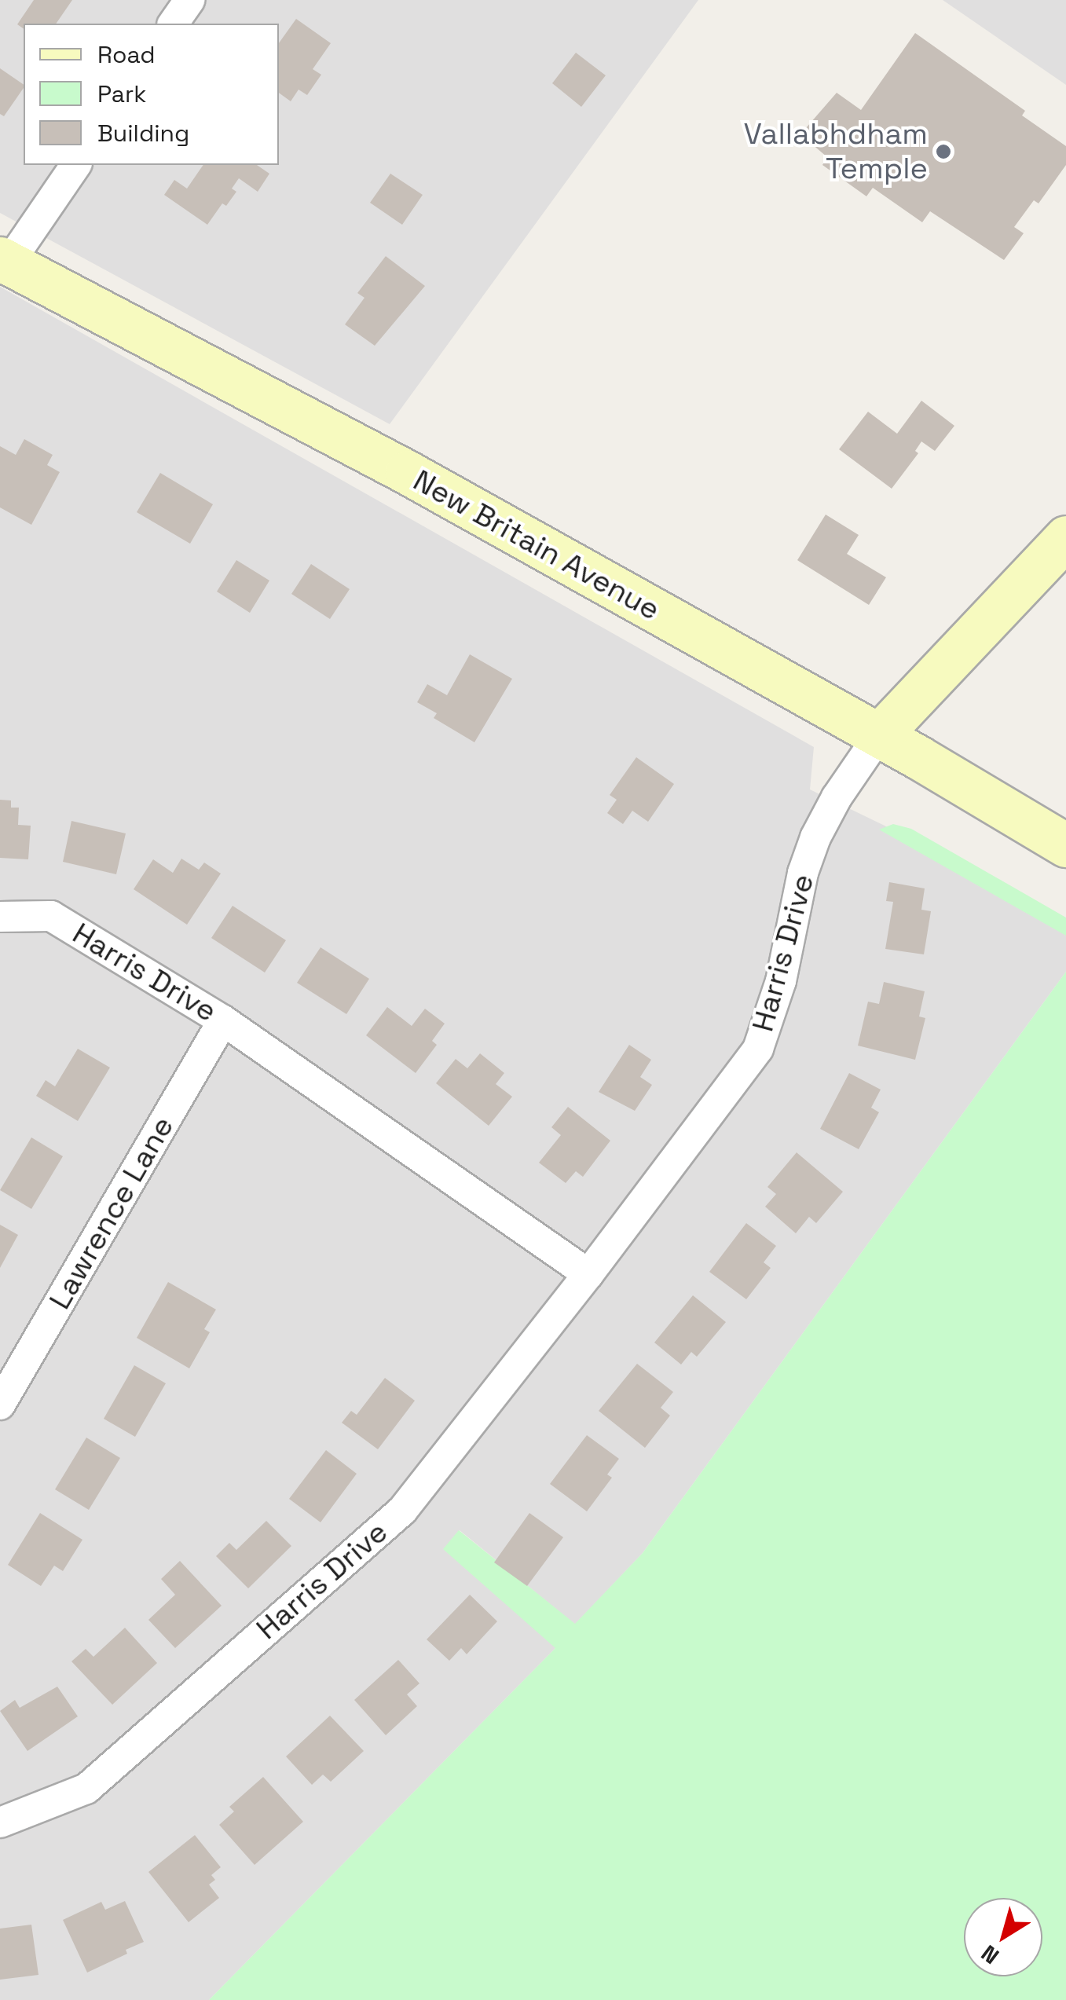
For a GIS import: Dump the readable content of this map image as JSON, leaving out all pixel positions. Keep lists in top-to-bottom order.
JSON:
{
  "streets": {
    "main road": ["New Britain Avenue"],
    "street": ["Harris Drive", "Lawrence Lane"]
  },
  "crossings": [
    ["New Britain Avenue", "Harris Drive"],
    ["Harris Drive", "Lawrence Lane"]
  ],
  "places": ["Vallabhdham Temple"],
  "legend": ["Road", "Park", "Building"],
  "north": "bottom left"
}
